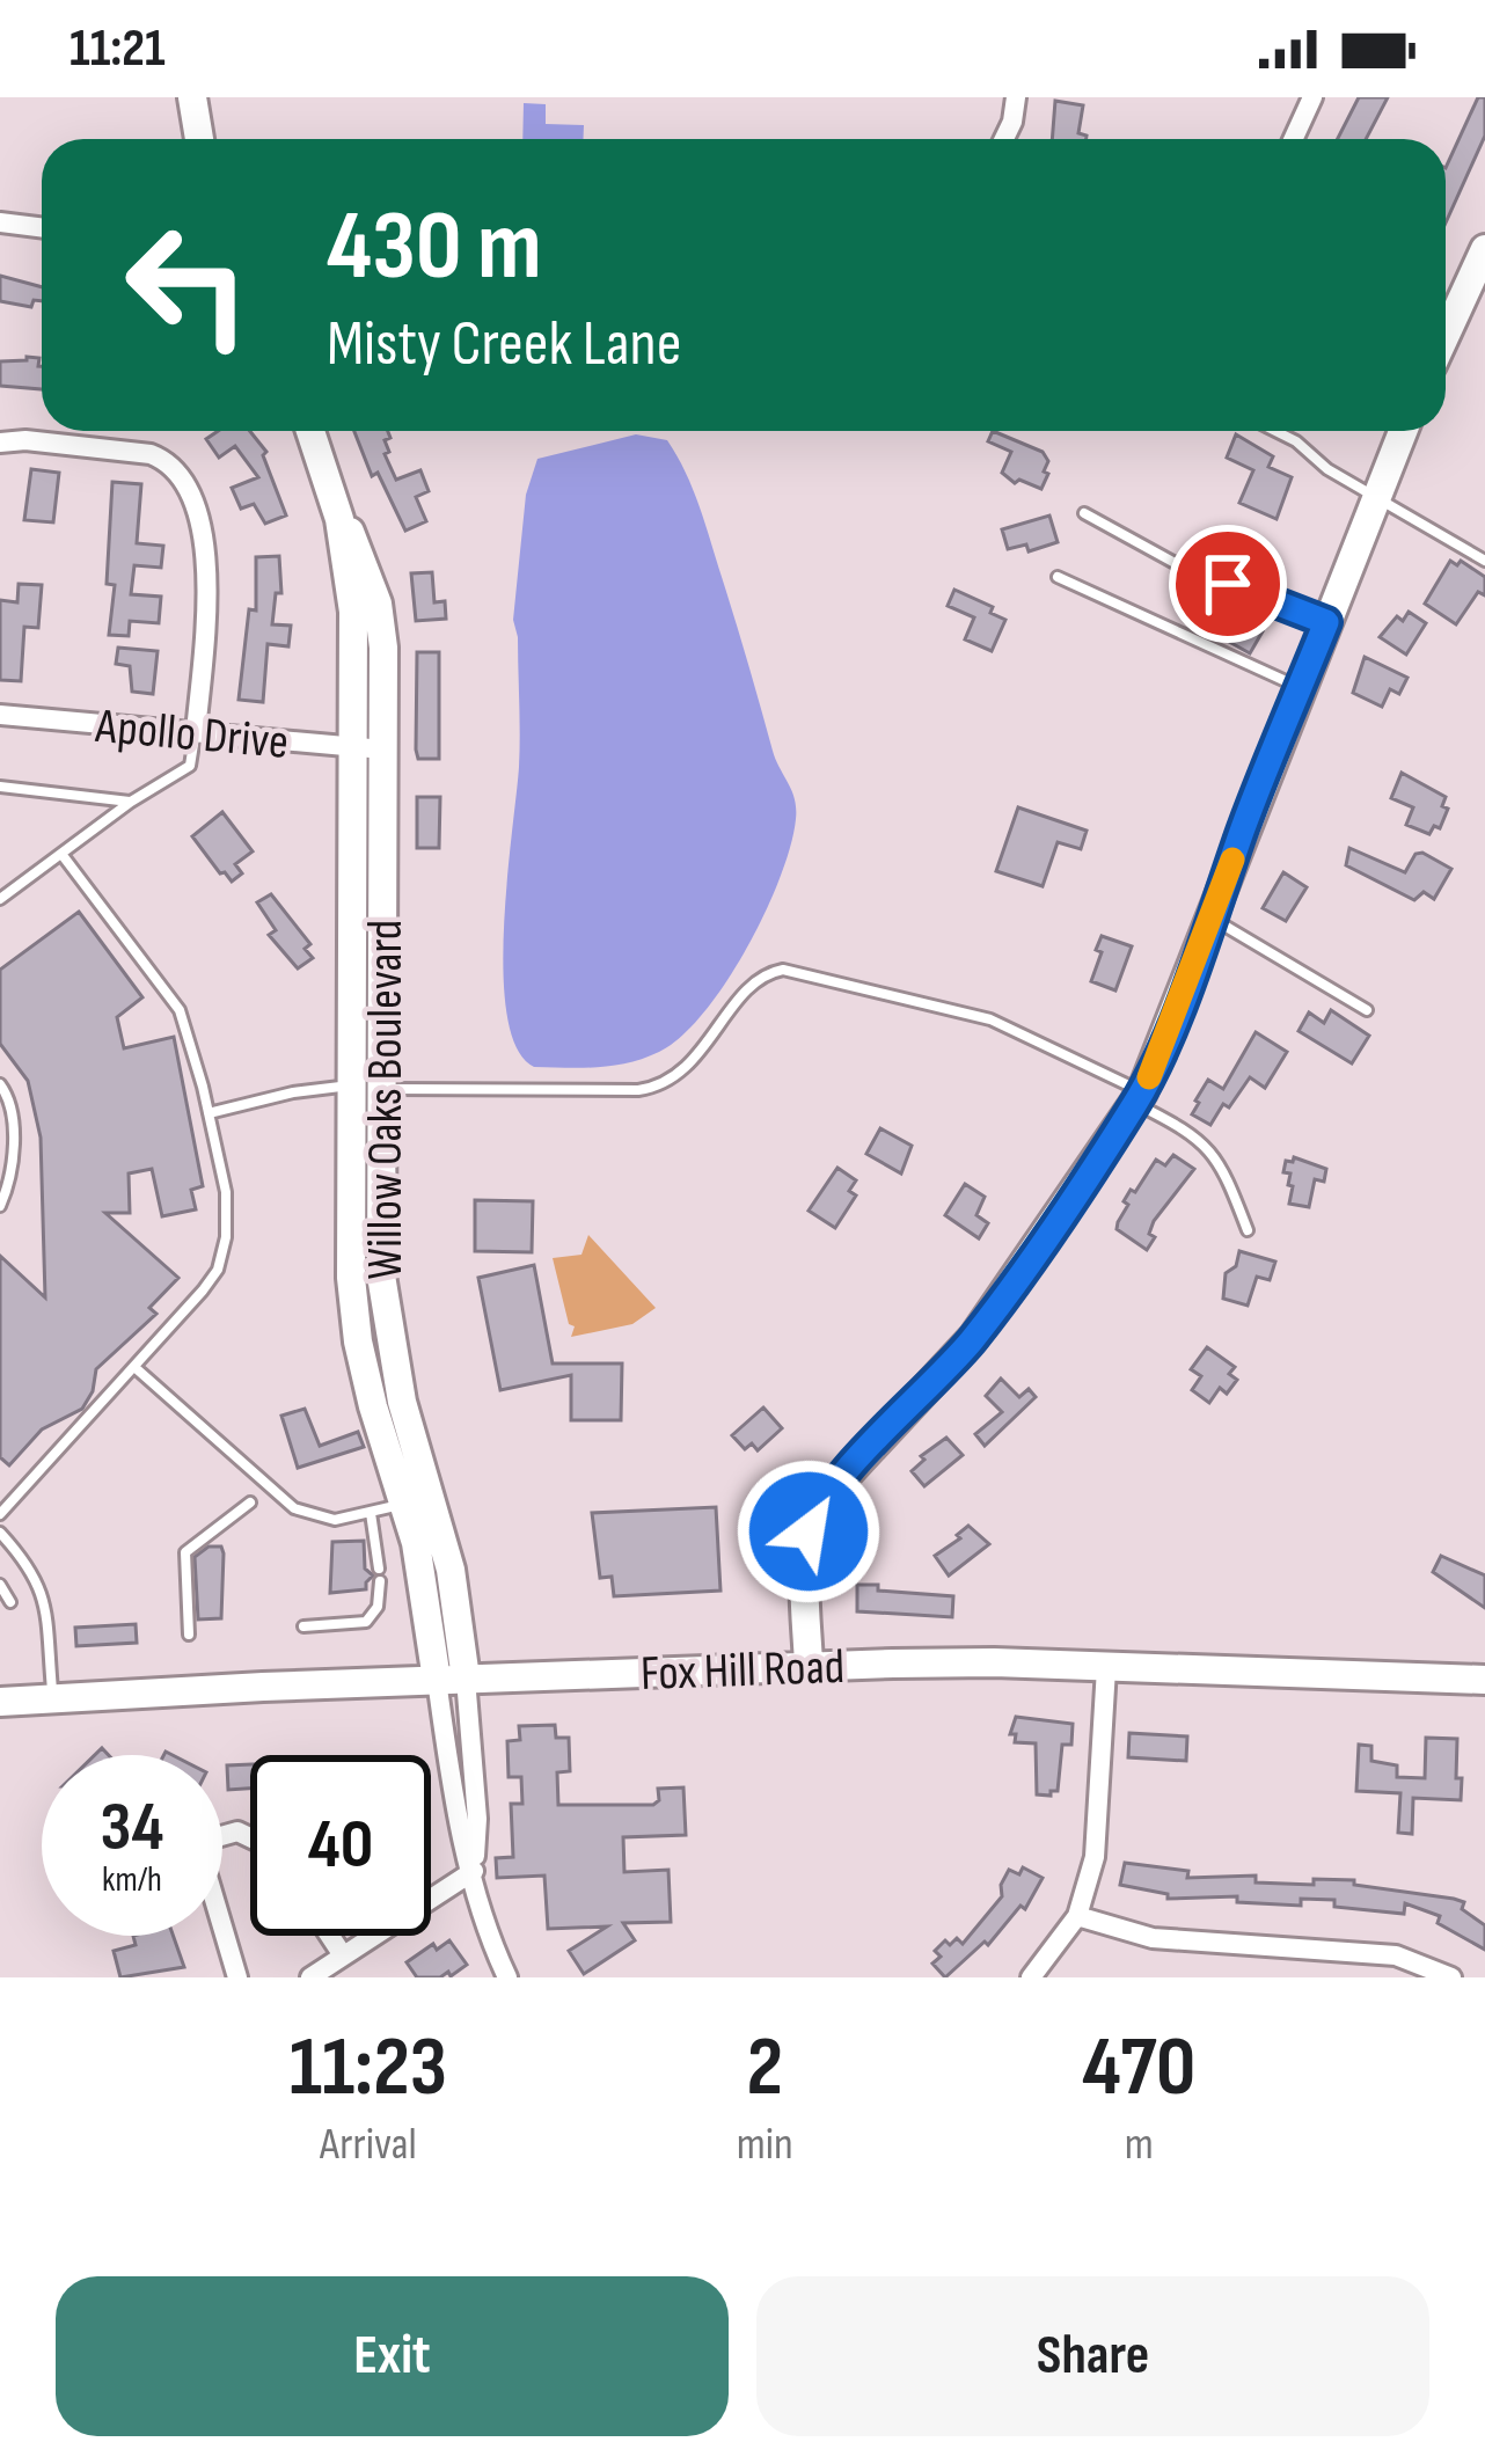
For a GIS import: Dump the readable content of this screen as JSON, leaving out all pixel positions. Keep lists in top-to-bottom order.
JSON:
{
  "streets": {
    "street": ["Apollo Drive", "Willow Oaks Boulevard", "Fox Hill Road"]
  },
  "crossings": [
    ["Apollo Drive", "Willow Oaks Boulevard"],
    ["Willow Oaks Boulevard", "Fox Hill Road"]
  ],
  "page": {
    "status": "11:21",
    "turn": ["430 m", "Misty Creek Lane"],
    "speed": "34 km/h",
    "limit": "40",
    "eta": [
      "11:23",
      "Arrival",
      "2",
      "min",
      "470",
      "m"
    ],
    "buttons": ["Exit", "Share"]
  }
}
